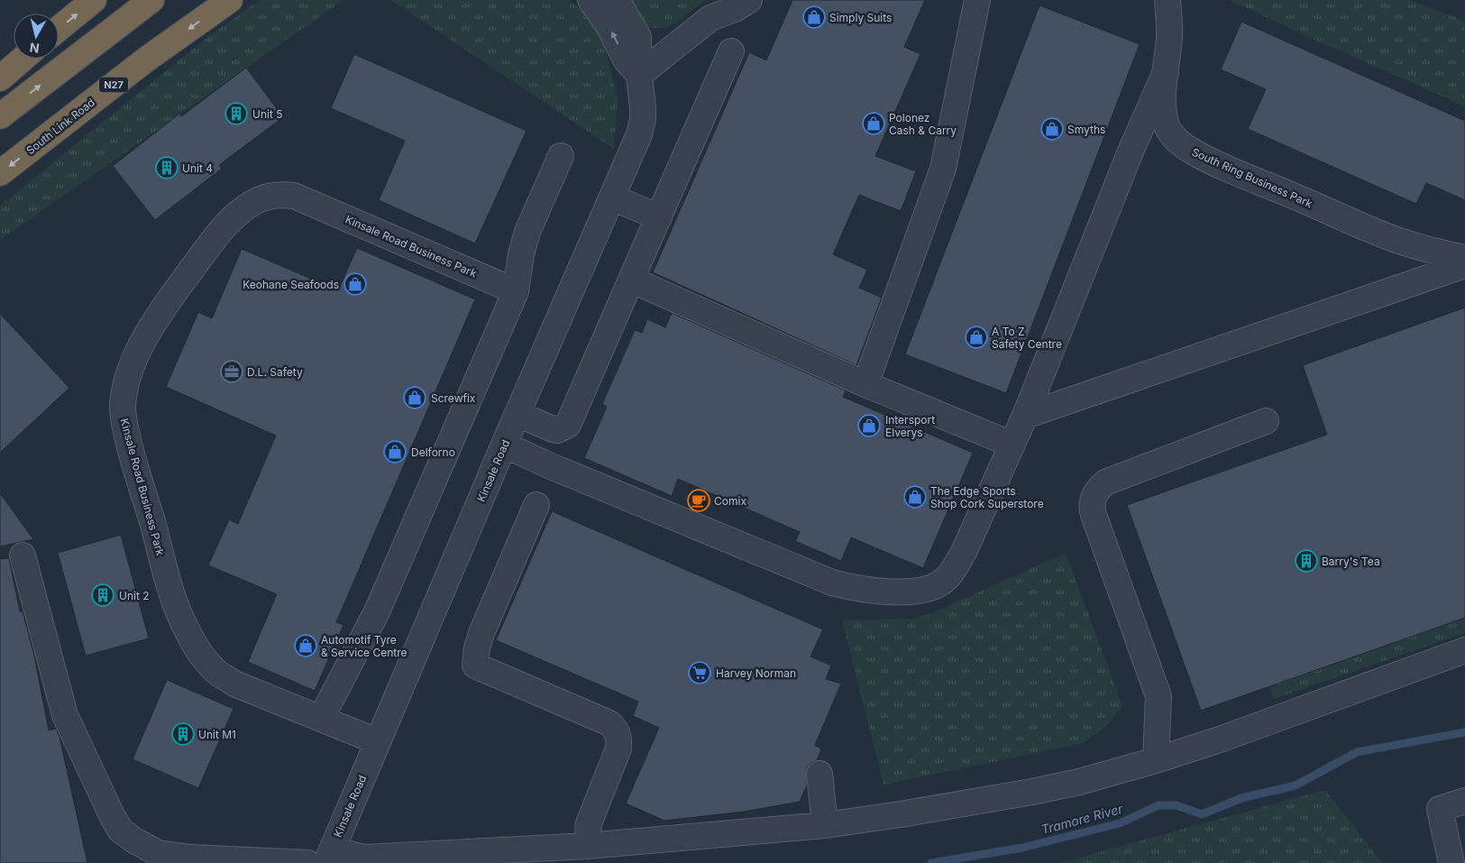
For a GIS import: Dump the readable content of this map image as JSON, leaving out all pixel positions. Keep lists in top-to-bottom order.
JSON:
{
  "streets": {
    "highway": ["N27", "South Link Road"],
    "street": ["South Ring Business Park", "Kinsale Road Business Park", "Kinsale Road"]
  },
  "crossings": [
    ["Kinsale Road Business Park", "Kinsale Road"]
  ],
  "water": ["Tramore River"],
  "places": {
    "shop": [
      "Simply Suits",
      "Polonez Cash & Carry",
      "Smyths",
      "Keohane Seafoods",
      "A To Z Safety Centre",
      "Screwfix",
      "Intersport Elverys",
      "Delforno",
      "The Edge Sports Shop Cork Superstore",
      "Automotif Tyre & Service Centre"
    ],
    "building": [
      "Unit 5",
      "Unit 4",
      "Barry's Tea",
      "Unit 2",
      "Unit M1"
    ],
    "office": ["D.L. Safety"],
    "cafe": ["Comix"],
    "supermarket": ["Harvey Norman"]
  },
  "north": "bottom"
}
